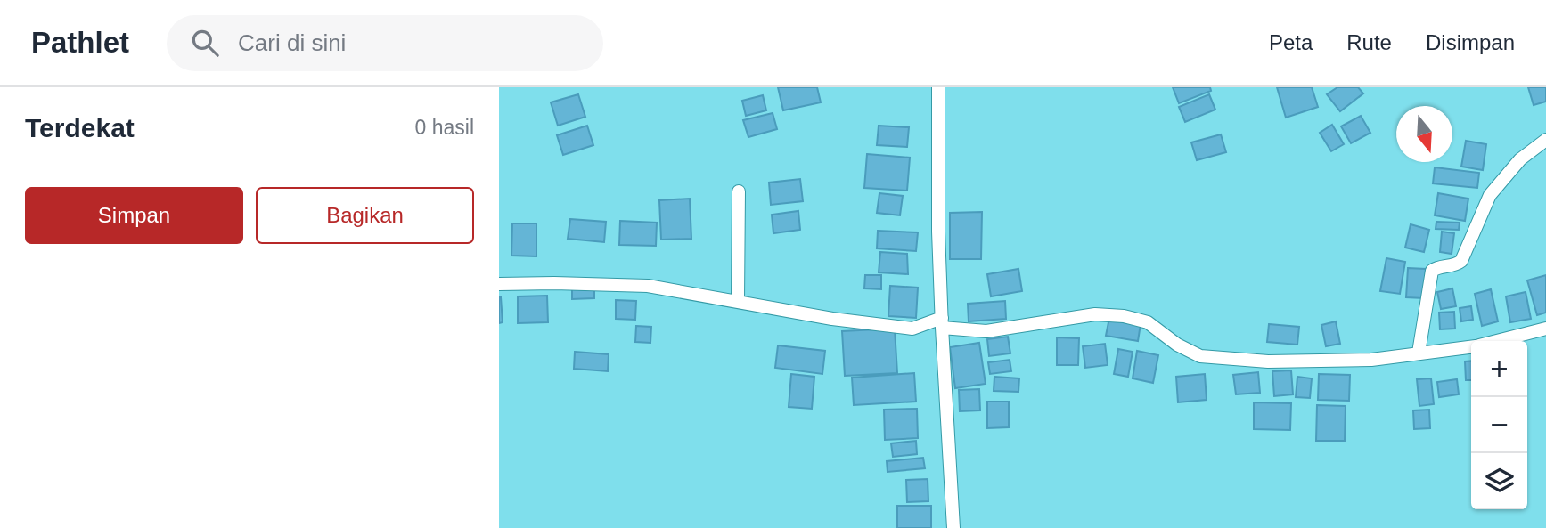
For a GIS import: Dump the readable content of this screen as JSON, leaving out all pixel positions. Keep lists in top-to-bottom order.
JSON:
{
  "north": "bottom",
  "page": {
    "header": "Pathlet",
    "search": "Cari di sini",
    "nav": ["Peta", "Rute", "Disimpan"],
    "heading": ["Terdekat", "0 hasil"],
    "buttons": ["Simpan", "Bagikan"],
    "map_buttons": ["+", "−"]
  }
}
